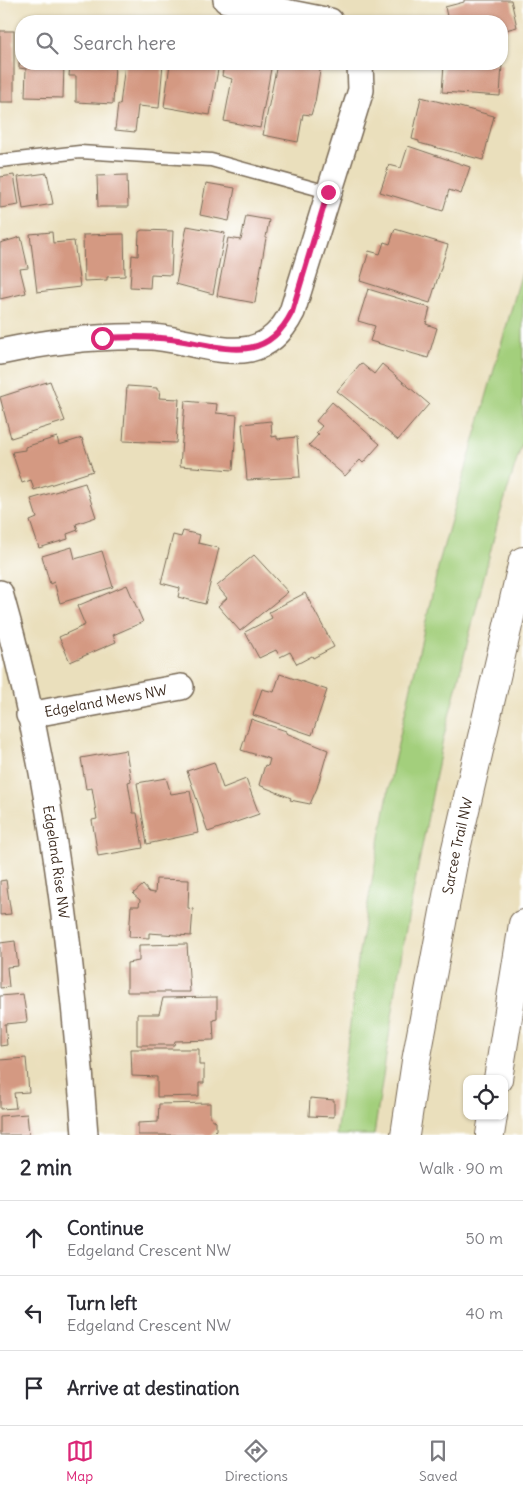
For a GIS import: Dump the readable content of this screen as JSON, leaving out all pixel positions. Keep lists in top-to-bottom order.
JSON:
{
  "streets": {
    "main road": ["Sarcee Trail NW"],
    "street": ["Edgeland Mews NW", "Edgeland Rise NW"]
  },
  "crossings": [
    ["Edgeland Mews NW", "Edgeland Rise NW"]
  ],
  "page": {
    "search": "Search here",
    "heading": ["2 min", "Walk · 90 m"],
    "list": [
      ["Continue", "Edgeland Crescent NW", "50 m"],
      ["Turn left", "Edgeland Crescent NW", "40 m"],
      "Arrive at destination"
    ],
    "nav": ["Map", "Directions", "Saved"]
  }
}
